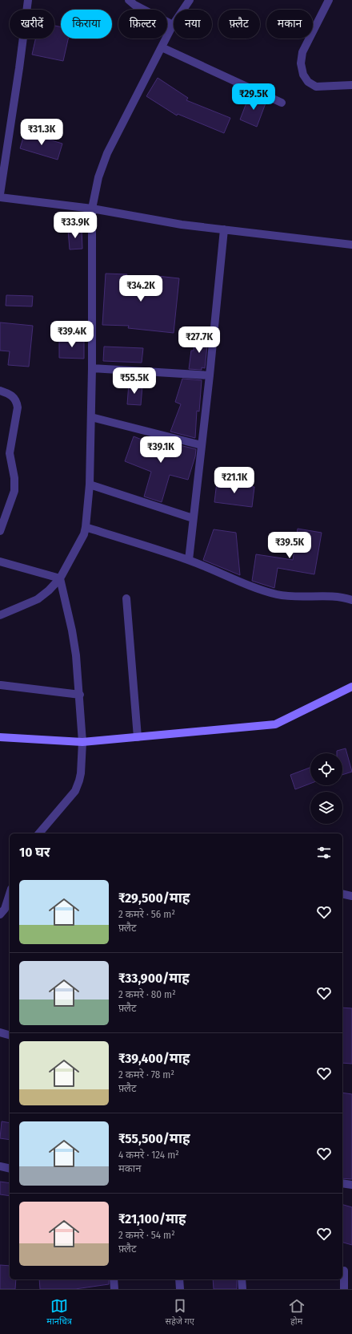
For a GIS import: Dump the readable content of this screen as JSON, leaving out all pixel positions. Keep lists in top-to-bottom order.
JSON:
{
  "page": {
    "chip": [
      "खरीदें",
      "किराया",
      "फ़िल्टर",
      "नया",
      "फ़्लैट",
      "मकान"
    ],
    "price": [
      "₹29.5K",
      "₹31.3K",
      "₹33.9K",
      "₹34.2K",
      "₹39.4K",
      "₹27.7K",
      "₹55.5K",
      "₹39.1K",
      "₹21.1K",
      "₹39.5K"
    ],
    "heading": "10 घर",
    "list": [
      {
        "name": "₹29,500/माह",
        "note": "2 कमरे · 56 m² · फ़्लैट"
      },
      {
        "name": "₹33,900/माह",
        "note": "2 कमरे · 80 m² · फ़्लैट"
      },
      {
        "name": "₹39,400/माह",
        "note": "2 कमरे · 78 m² · फ़्लैट"
      },
      {
        "name": "₹55,500/माह",
        "note": "4 कमरे · 124 m² · मकान"
      },
      {
        "name": "₹21,100/माह",
        "note": "2 कमरे · 54 m² · फ़्लैट"
      }
    ],
    "tabs": ["मानचित्र", "सहेजे गए", "होम"]
  }
}
